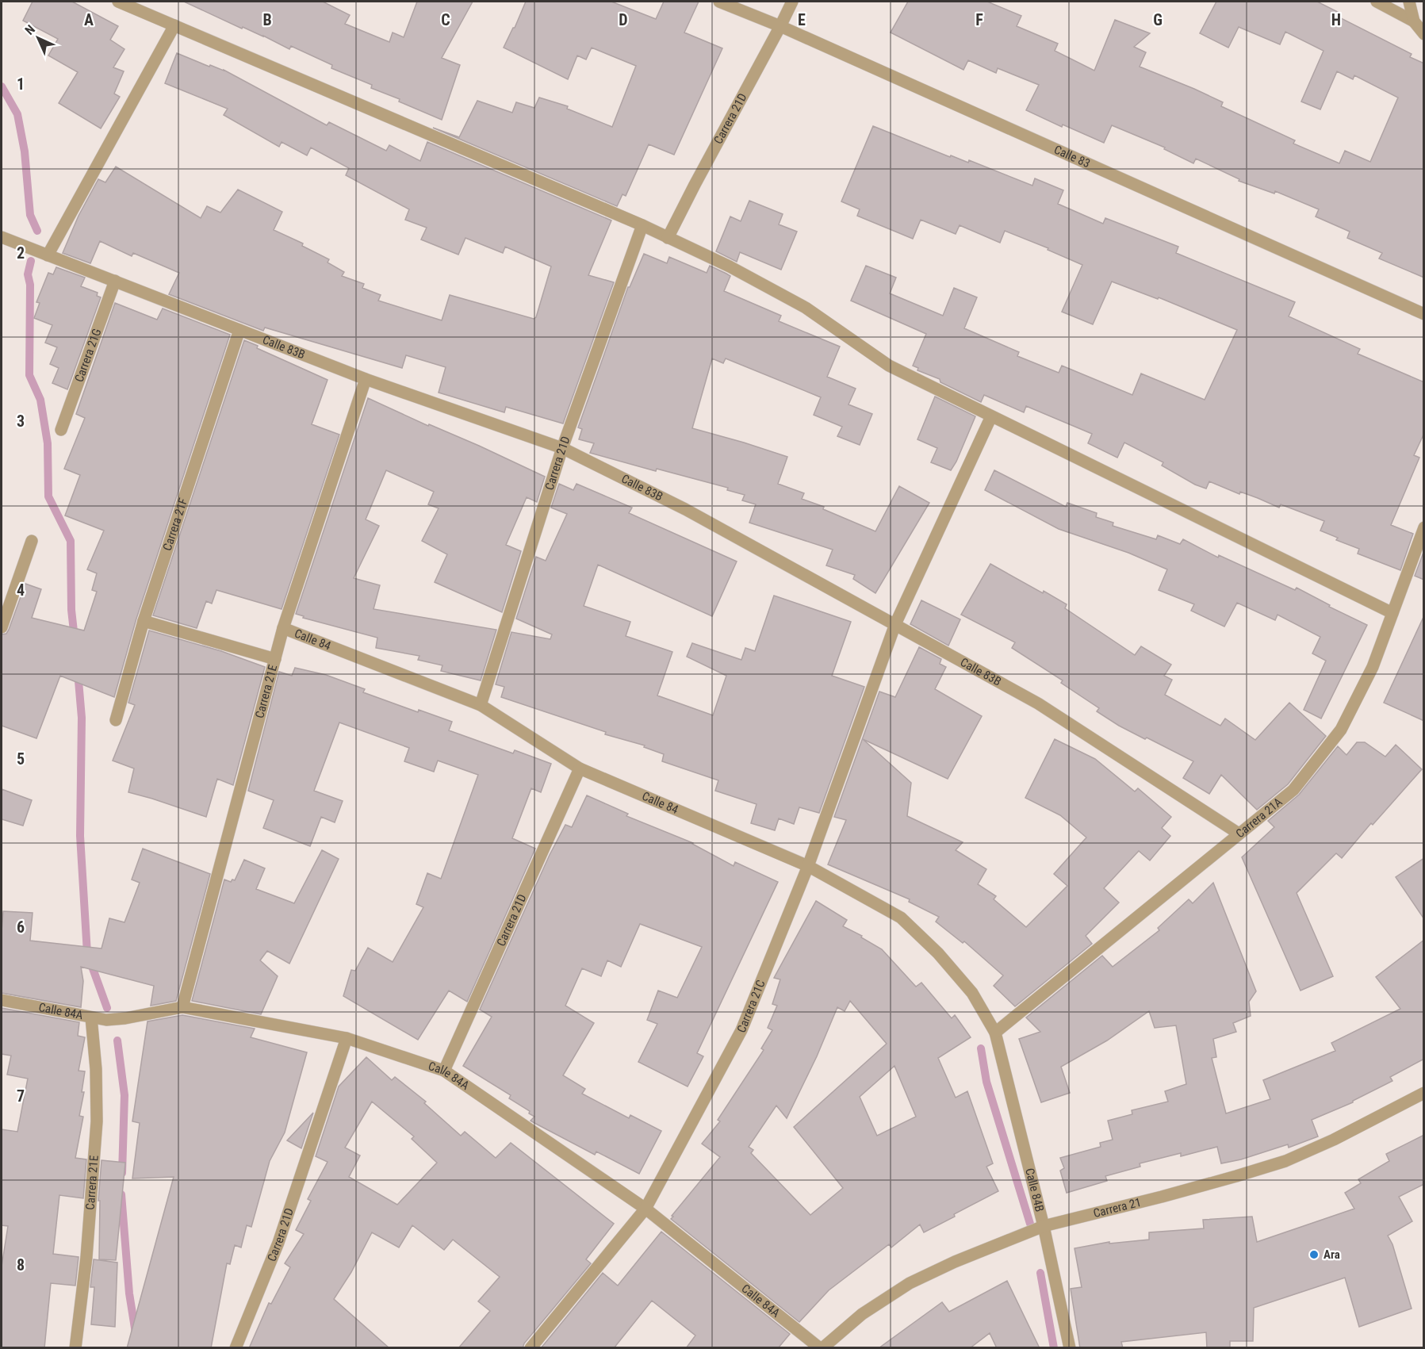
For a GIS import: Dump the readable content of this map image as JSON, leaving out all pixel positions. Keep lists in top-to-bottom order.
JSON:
{
  "streets": {
    "street": [
      "Carrera 21D",
      "Calle 83",
      "Calle 83B",
      "Carrera 21G",
      "Carrera 21F",
      "Calle 84",
      "Carrera 21E",
      "Carrera 21A",
      "Carrera 21C",
      "Calle 84A",
      "Calle 84B",
      "Carrera 21"
    ]
  },
  "crossings": [
    ["Carrera 21D", "Calle 83"],
    ["Carrera 21D", "Calle 83B"],
    ["Carrera 21D", "Calle 84"],
    ["Carrera 21D", "Calle 84A"],
    ["Calle 83B", "Carrera 21G"],
    ["Calle 83B", "Carrera 21F"],
    ["Calle 83B", "Carrera 21E"],
    ["Calle 83B", "Carrera 21A"],
    ["Calle 83B", "Carrera 21C"],
    ["Calle 84", "Carrera 21E"],
    ["Calle 84", "Carrera 21A"],
    ["Calle 84", "Carrera 21C"],
    ["Calle 84", "Calle 84B"],
    ["Carrera 21E", "Calle 84A"],
    ["Carrera 21A", "Calle 84B"],
    ["Carrera 21C", "Calle 84A"],
    ["Calle 84A", "Carrera 21"],
    ["Calle 84B", "Carrera 21"]
  ],
  "places": ["Ara"],
  "north": "top left",
  "grid": {
    "columns": [
      "A",
      "B",
      "C",
      "D",
      "E",
      "F",
      "G",
      "H"
    ],
    "rows": [
      "1",
      "2",
      "3",
      "4",
      "5",
      "6",
      "7",
      "8"
    ]
  }
}
